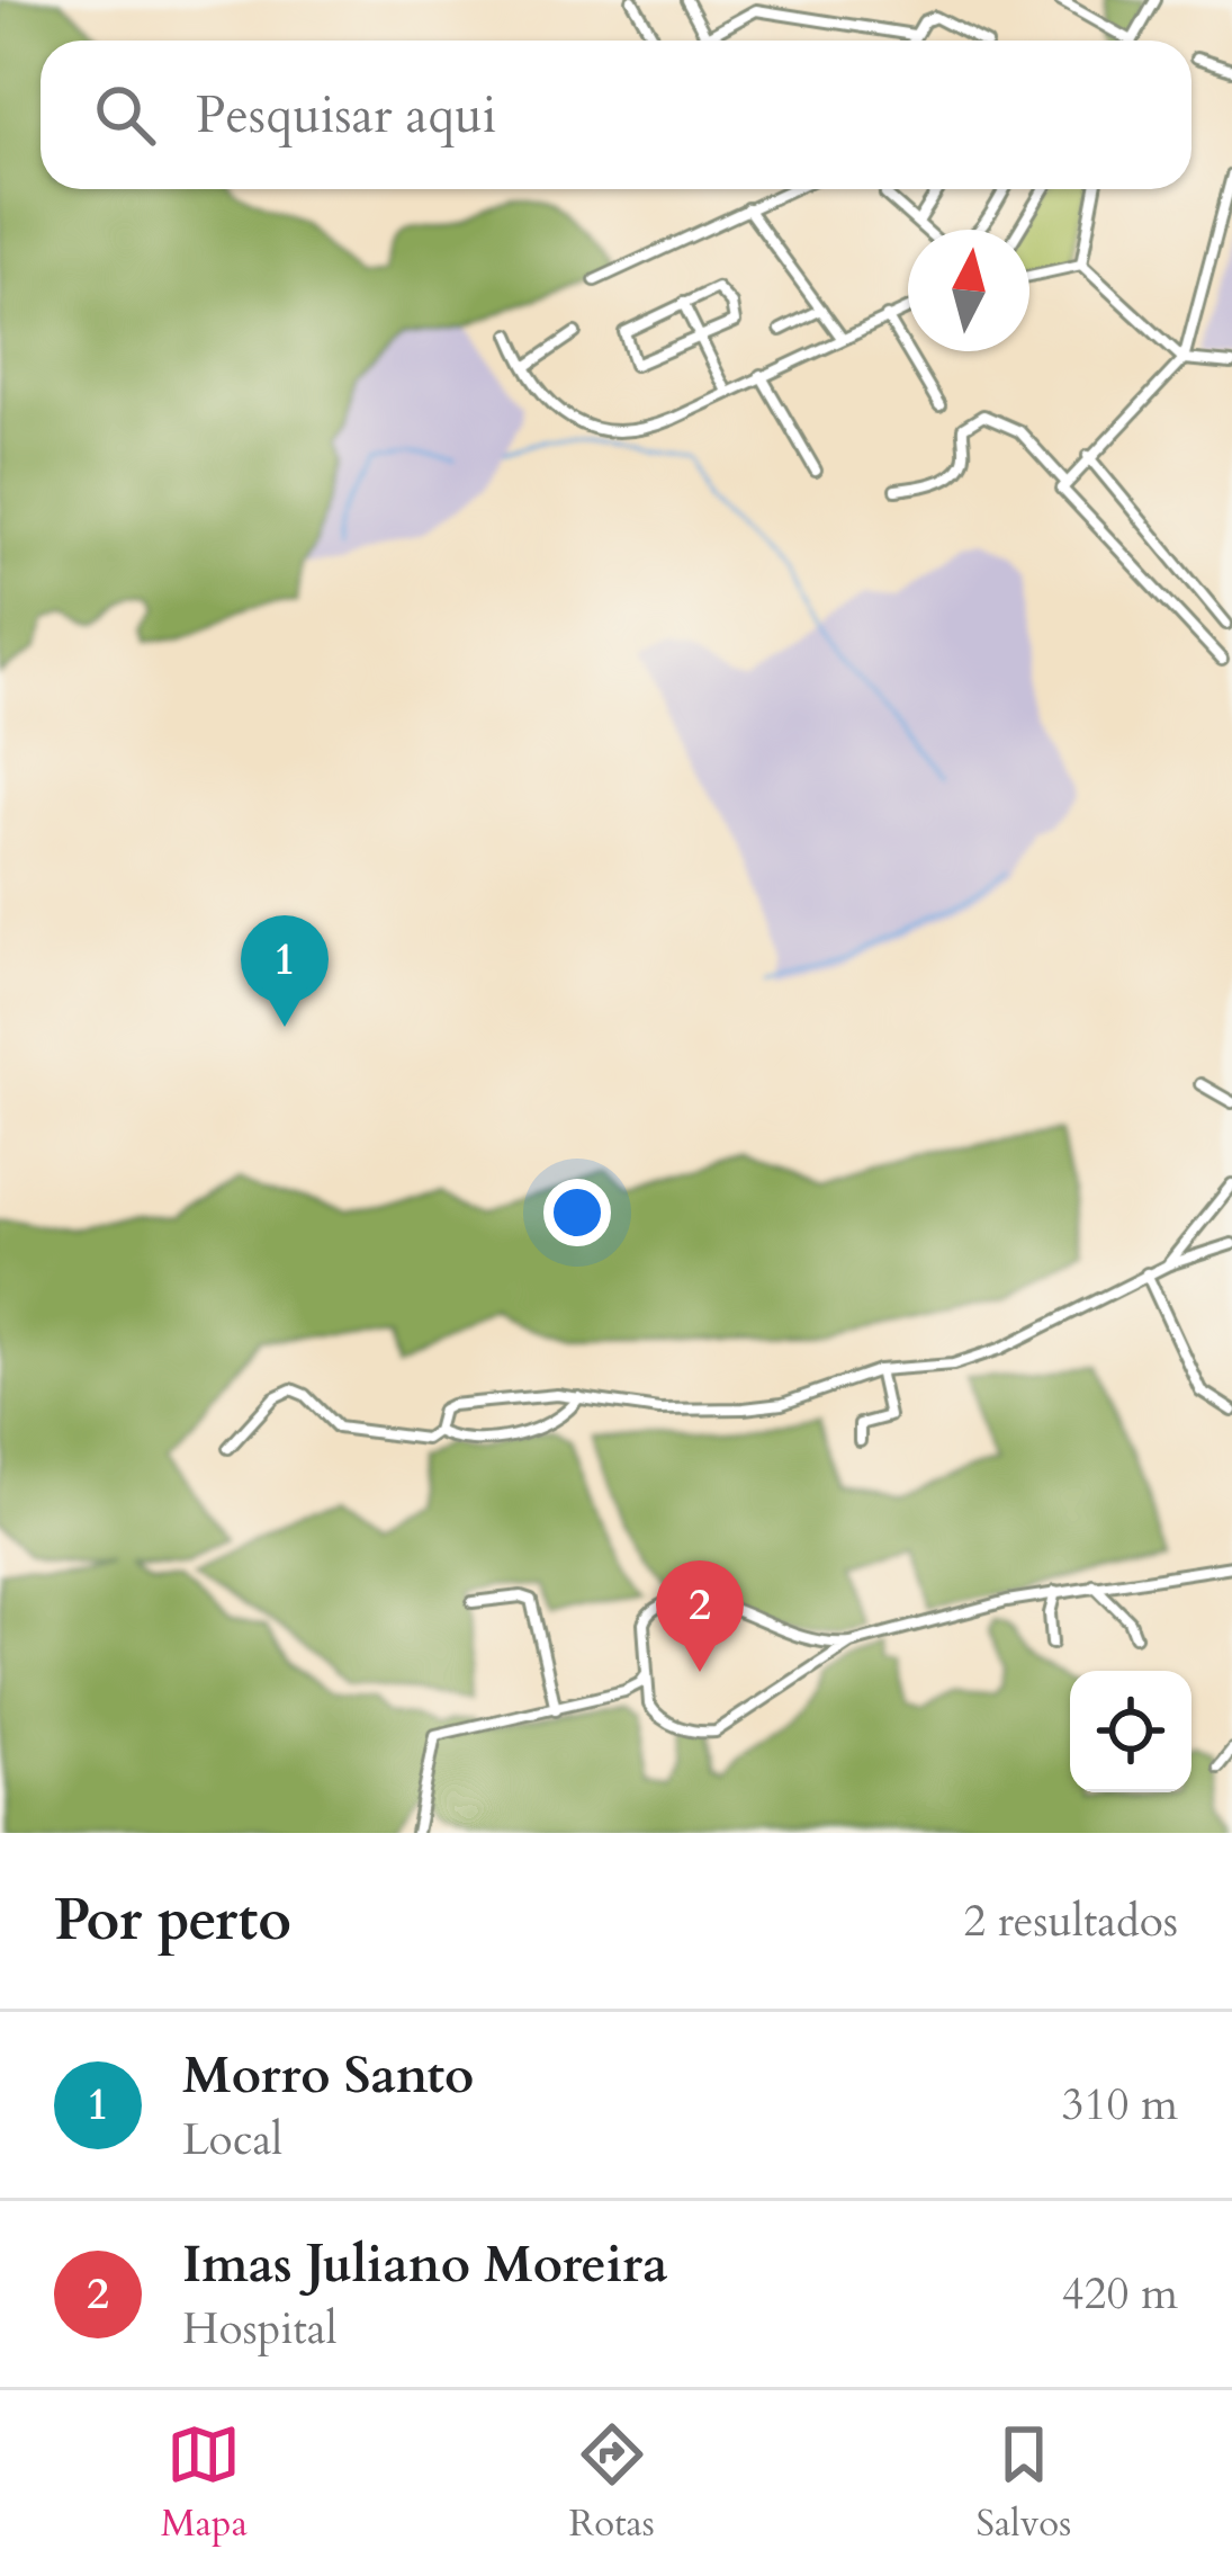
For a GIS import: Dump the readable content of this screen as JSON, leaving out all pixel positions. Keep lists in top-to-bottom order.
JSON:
{
  "north": "top",
  "page": {
    "search": "Pesquisar aqui",
    "pins": ["1", "2"],
    "heading": ["Por perto", "2 resultados"],
    "list": [
      {
        "mark": "1",
        "name": "Morro Santo",
        "note": "Local",
        "value": "310 m"
      },
      {
        "mark": "2",
        "name": "Imas Juliano Moreira",
        "note": "Hospital",
        "value": "420 m"
      }
    ],
    "nav": ["Mapa", "Rotas", "Salvos"]
  }
}
